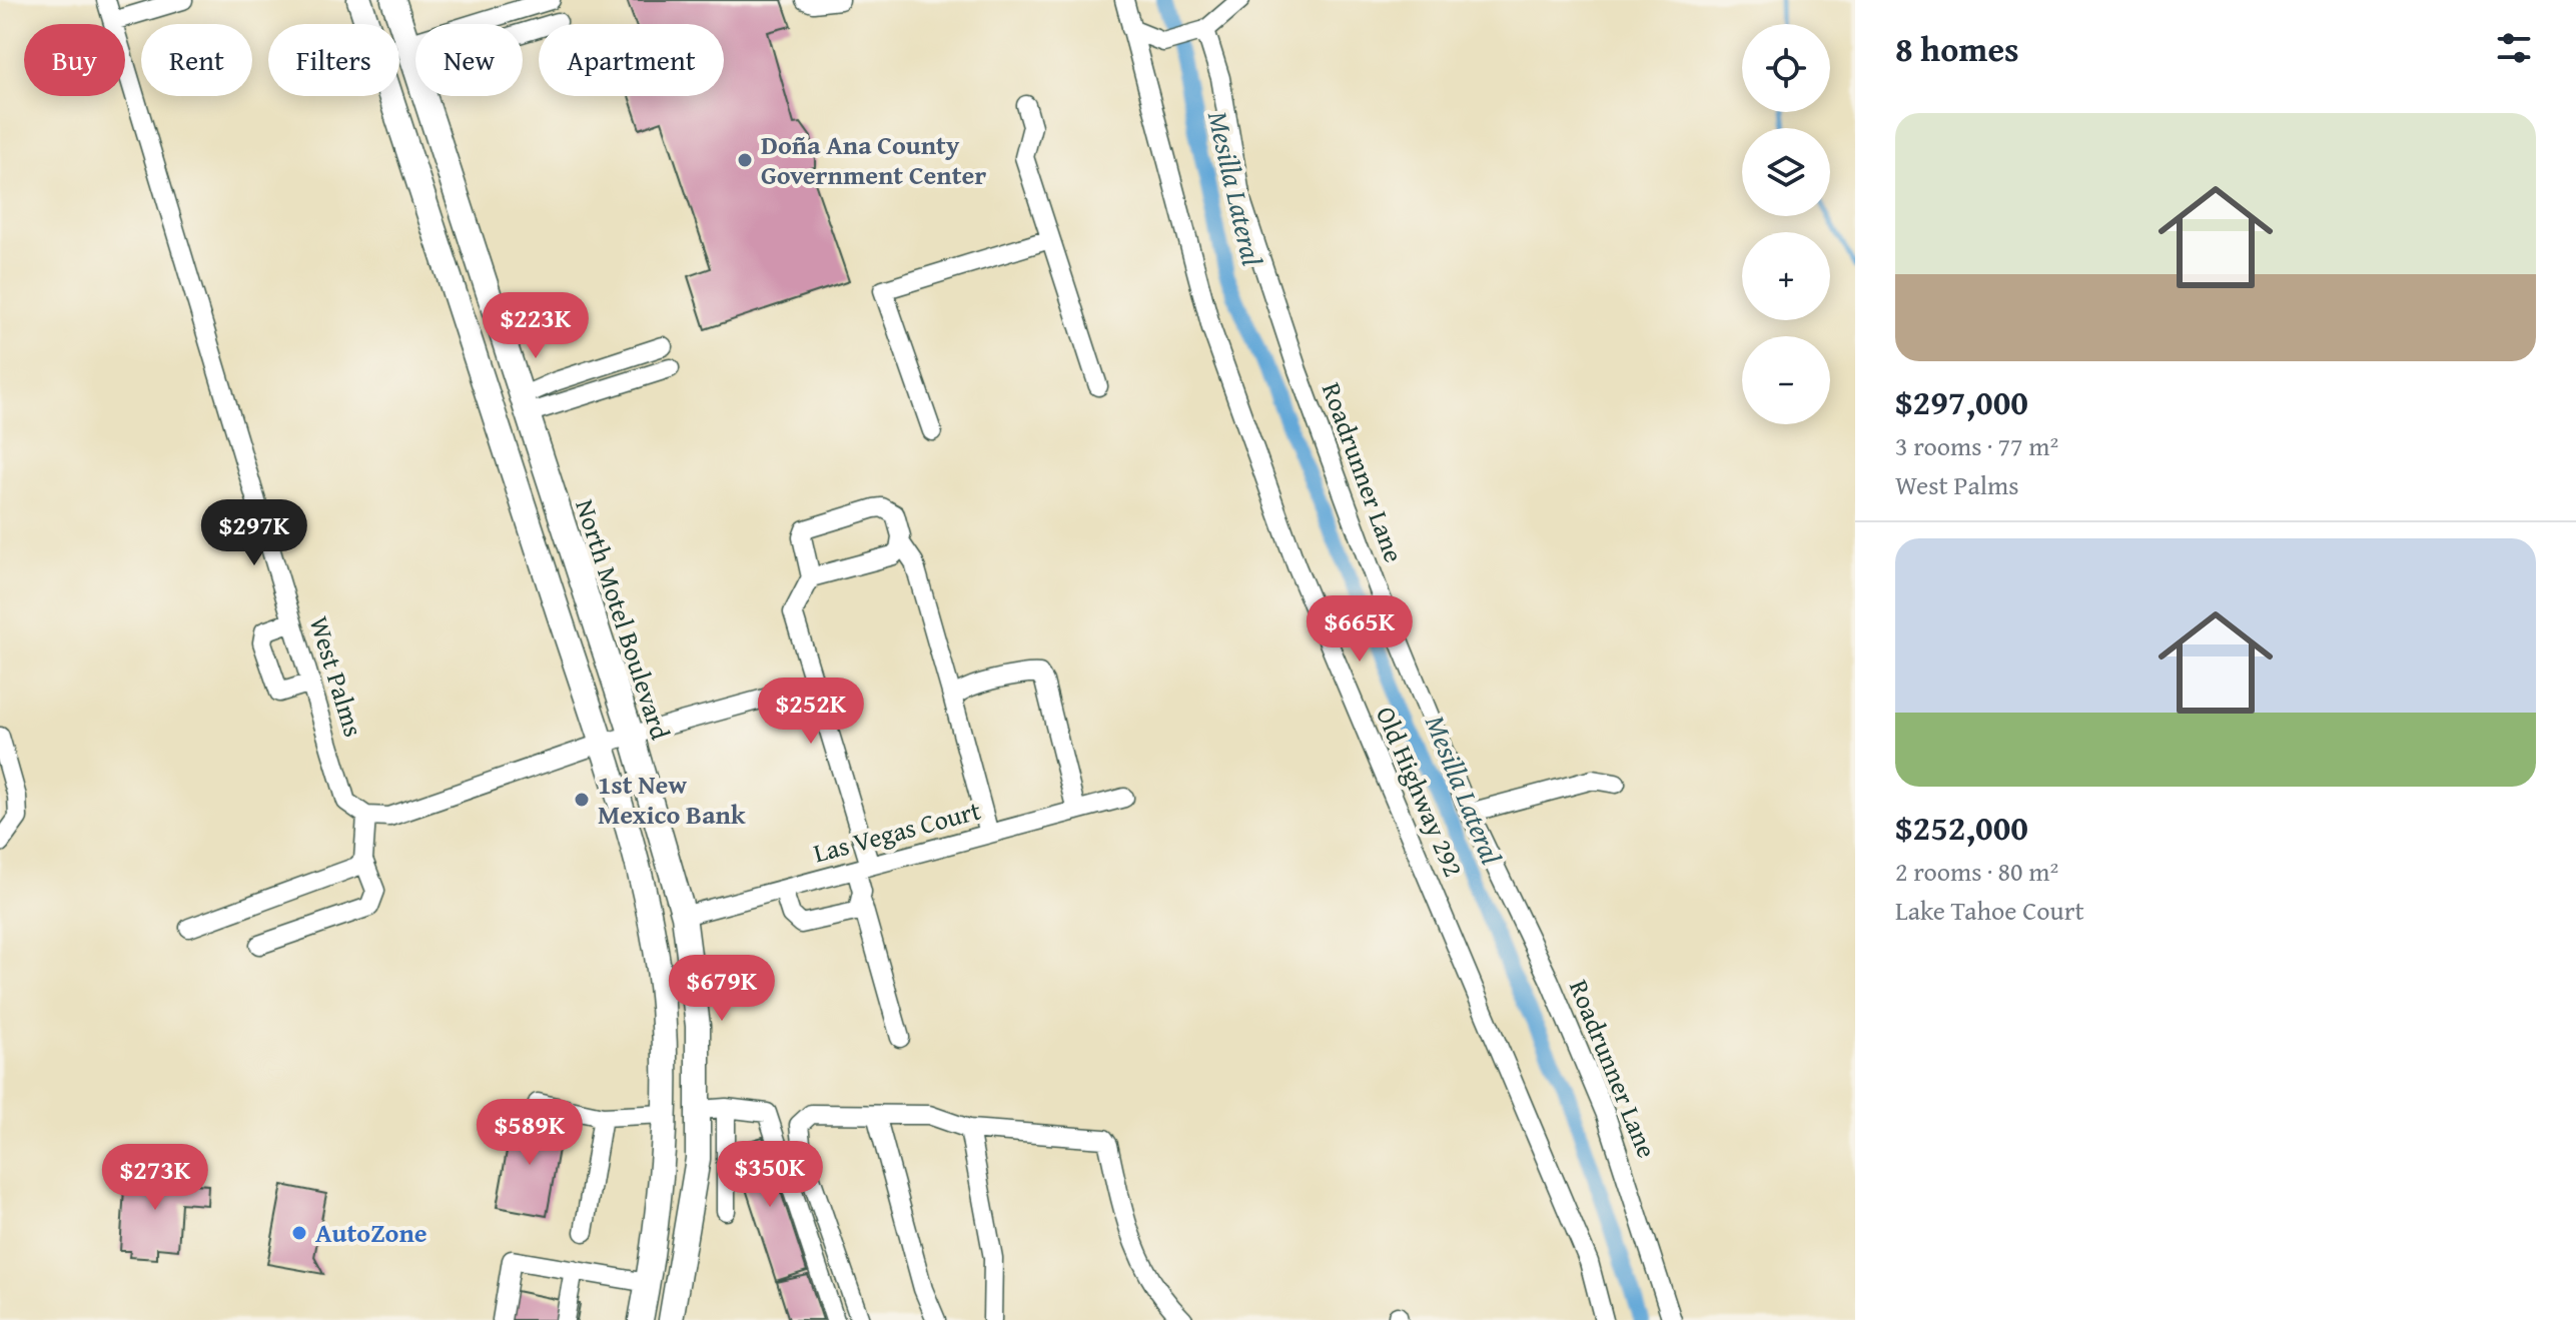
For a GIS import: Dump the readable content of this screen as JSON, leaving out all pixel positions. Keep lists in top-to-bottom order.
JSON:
{
  "streets": {
    "main road": ["North Motel Boulevard"],
    "street": [
      "Roadrunner Lane",
      "West Palms",
      "Old Highway 292",
      "Las Vegas Court"
    ]
  },
  "crossings": [
    ["North Motel Boulevard", "Las Vegas Court"]
  ],
  "water": ["Mesilla Lateral"],
  "places": ["Doña Ana County Government Center", "1st New Mexico Bank", "AutoZone"],
  "page": {
    "heading": "8 homes",
    "map_buttons": ["+", "−"],
    "chip": [
      "Buy",
      "Rent",
      "Filters",
      "New",
      "Apartment"
    ],
    "list": [
      {
        "name": "$297,000",
        "note": "3 rooms · 77 m² · West Palms"
      },
      {
        "name": "$252,000",
        "note": "2 rooms · 80 m² · Lake Tahoe Court"
      }
    ],
    "price": [
      "$223K",
      "$297K",
      "$665K",
      "$252K",
      "$679K",
      "$589K",
      "$350K",
      "$273K"
    ]
  }
}
